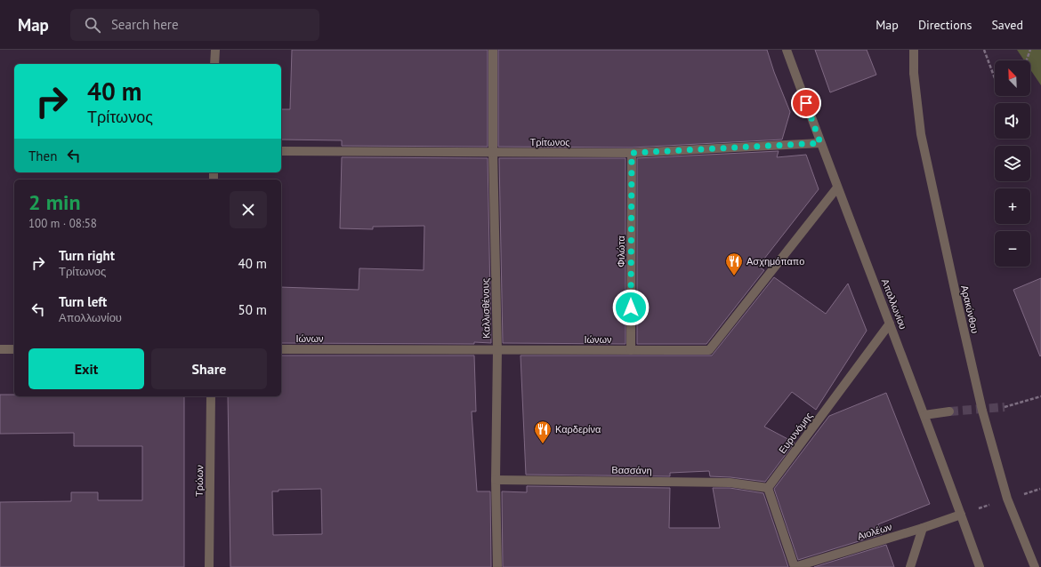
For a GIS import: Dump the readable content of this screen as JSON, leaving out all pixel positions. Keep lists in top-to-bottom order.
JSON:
{
  "streets": {
    "street": [
      "Τρίτωνος",
      "Φιλώτα",
      "Απολλωνίου",
      "Καλλισθένους",
      "Αρακύνθου",
      "Ιώνων",
      "Ευρυνόμης",
      "Βασσάνη",
      "Τρώων",
      "Αιολέων"
    ]
  },
  "crossings": [
    ["Τρίτωνος", "Φιλώτα"],
    ["Τρίτωνος", "Απολλωνίου"],
    ["Τρίτωνος", "Καλλισθένους"],
    ["Φιλώτα", "Ιώνων"],
    ["Απολλωνίου", "Ιώνων"],
    ["Απολλωνίου", "Ευρυνόμης"],
    ["Απολλωνίου", "Αιολέων"],
    ["Καλλισθένους", "Ιώνων"],
    ["Καλλισθένους", "Βασσάνη"],
    ["Ευρυνόμης", "Βασσάνη"]
  ],
  "places": {
    "restaurant": ["Ασχημόπαπο", "Καρδερίνα"]
  },
  "north": "top left",
  "page": {
    "header": "Map",
    "search": "Search here",
    "nav": ["Map", "Directions", "Saved"],
    "map_buttons": ["+", "−"],
    "turn": ["40 m", "Τρίτωνος"],
    "then": "Then",
    "heading": ["2 min", "100 m · 08:58"],
    "list": [
      {
        "name": "Turn right",
        "note": "Τρίτωνος",
        "value": "40 m"
      },
      {
        "name": "Turn left",
        "note": "Απολλωνίου",
        "value": "50 m"
      }
    ],
    "buttons": ["Exit", "Share"]
  }
}
